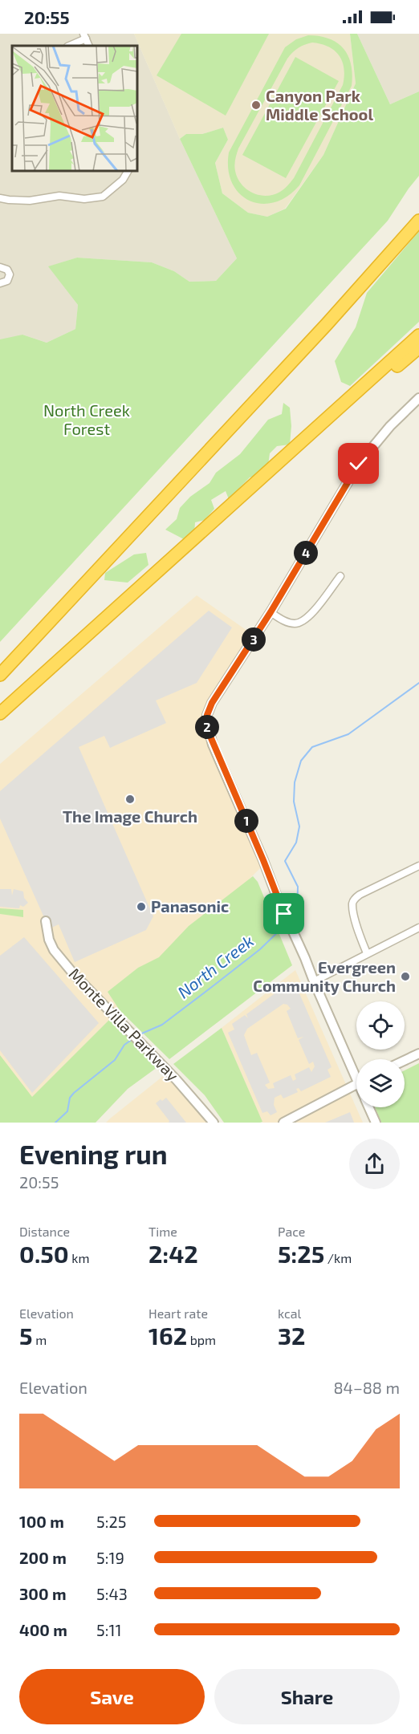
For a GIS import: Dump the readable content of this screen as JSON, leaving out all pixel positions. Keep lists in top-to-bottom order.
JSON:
{
  "streets": {
    "street": ["Monte Villa Parkway"]
  },
  "water": ["North Creek"],
  "parks": ["North Creek Forest"],
  "places": [
    "Canyon Park Middle School",
    "The Image Church",
    "Panasonic",
    "Evergreen Community Church"
  ],
  "page": {
    "status": "20:55",
    "pins": [
      "4",
      "3",
      "2",
      "1"
    ],
    "heading": ["Evening run", "20:55"],
    "stats": [
      ["Distance", "0.50 km"],
      ["Time", "2:42"],
      ["Pace", "5:25 /km"],
      ["Elevation", "5 m"],
      ["Heart rate", "162 bpm"],
      ["kcal", "32"]
    ],
    "chart": ["Elevation", "84–88 m"],
    "list": [
      {
        "name": "100 m",
        "note": "5:25"
      },
      {
        "name": "200 m",
        "note": "5:19"
      },
      {
        "name": "300 m",
        "note": "5:43"
      },
      {
        "name": "400 m",
        "note": "5:11"
      }
    ],
    "buttons": ["Save", "Share"]
  }
}
